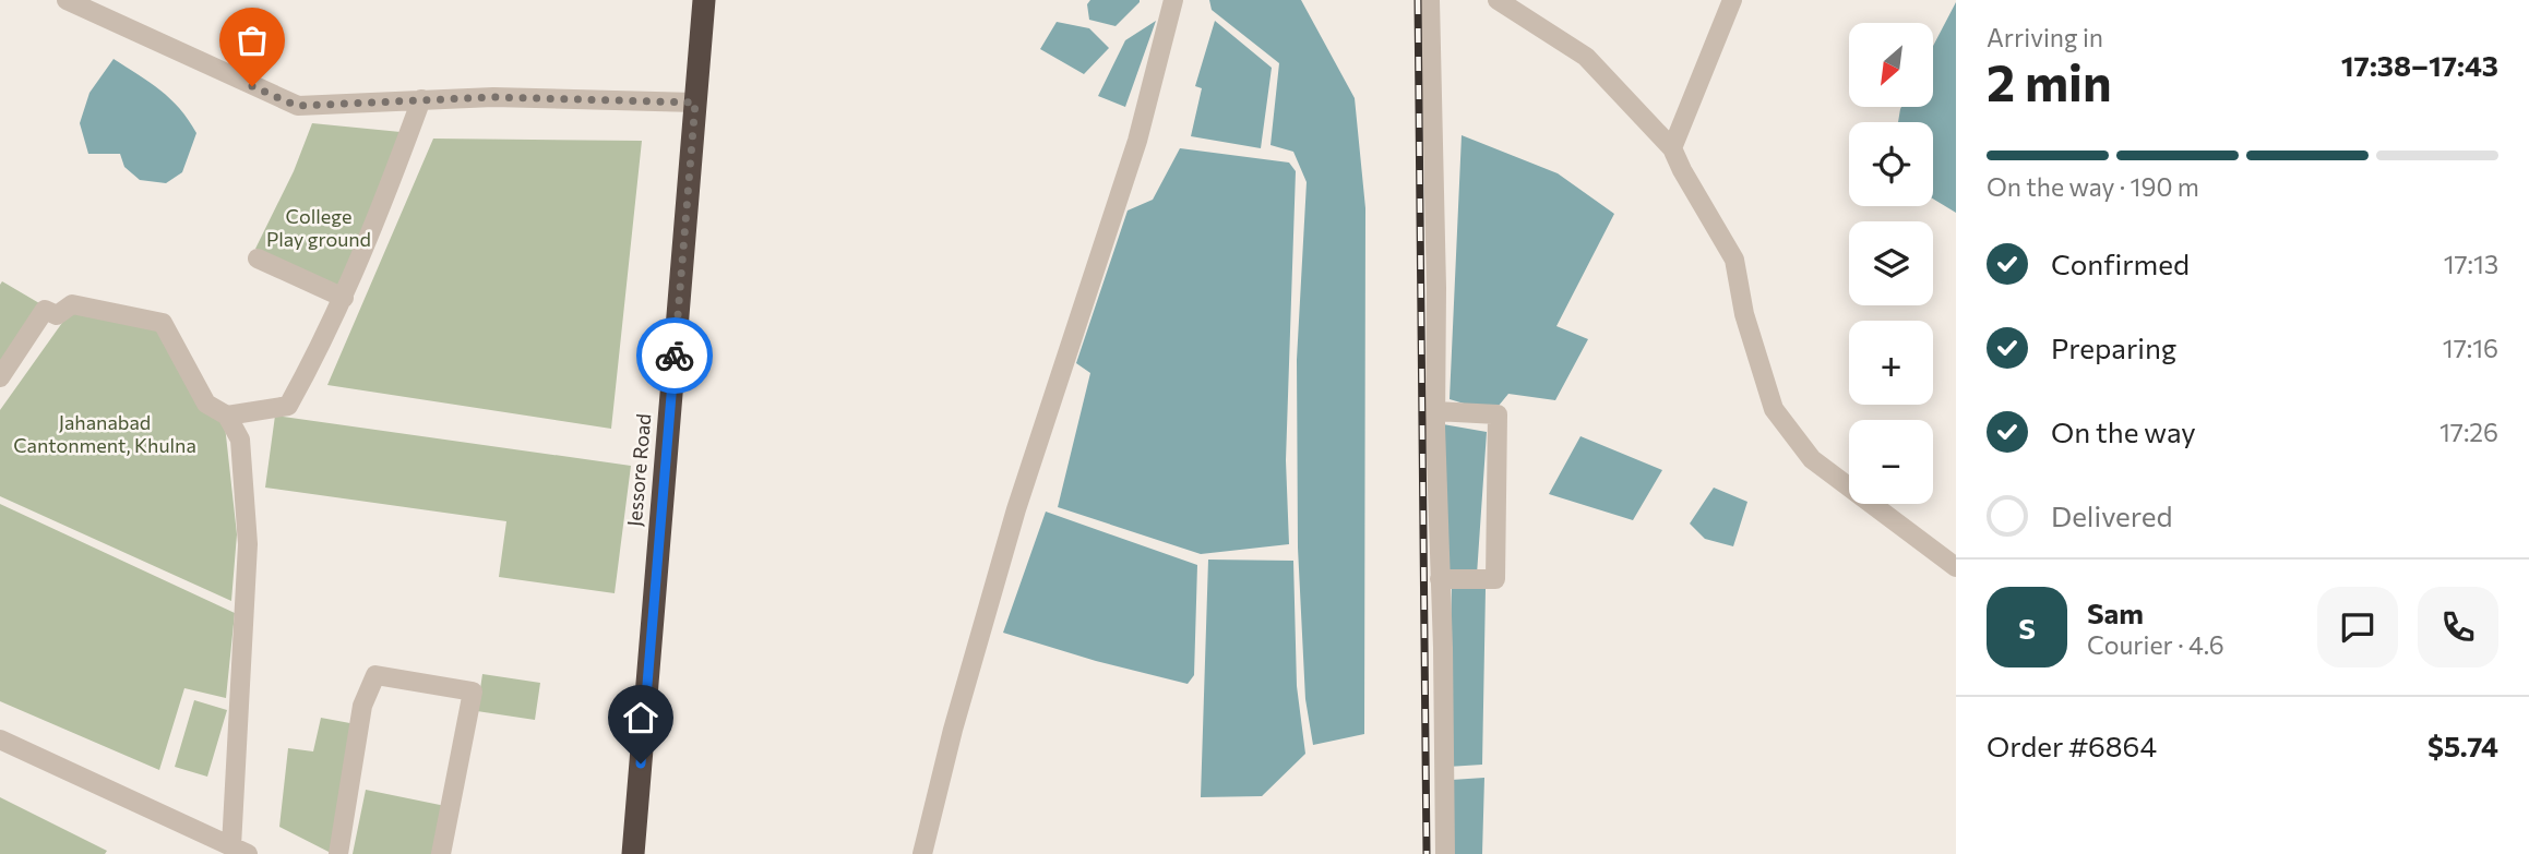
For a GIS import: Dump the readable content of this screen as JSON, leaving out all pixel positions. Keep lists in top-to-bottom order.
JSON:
{
  "streets": {
    "highway": ["Jessore Road"]
  },
  "parks": ["College Play ground", "Jahanabad Cantonment, Khulna"],
  "north": "bottom left",
  "page": {
    "heading": ["2 min", "Arriving in", "17:38–17:43"],
    "panel": [
      "Sam",
      "Courier · 4.6",
      "Order #6864",
      "$5.74"
    ],
    "map_buttons": ["+", "−"],
    "bar": "On the way · 190 m",
    "list": [
      ["Confirmed", "17:13"],
      ["Preparing", "17:16"],
      ["On the way", "17:26"],
      "Delivered"
    ],
    "round": "S"
  }
}
